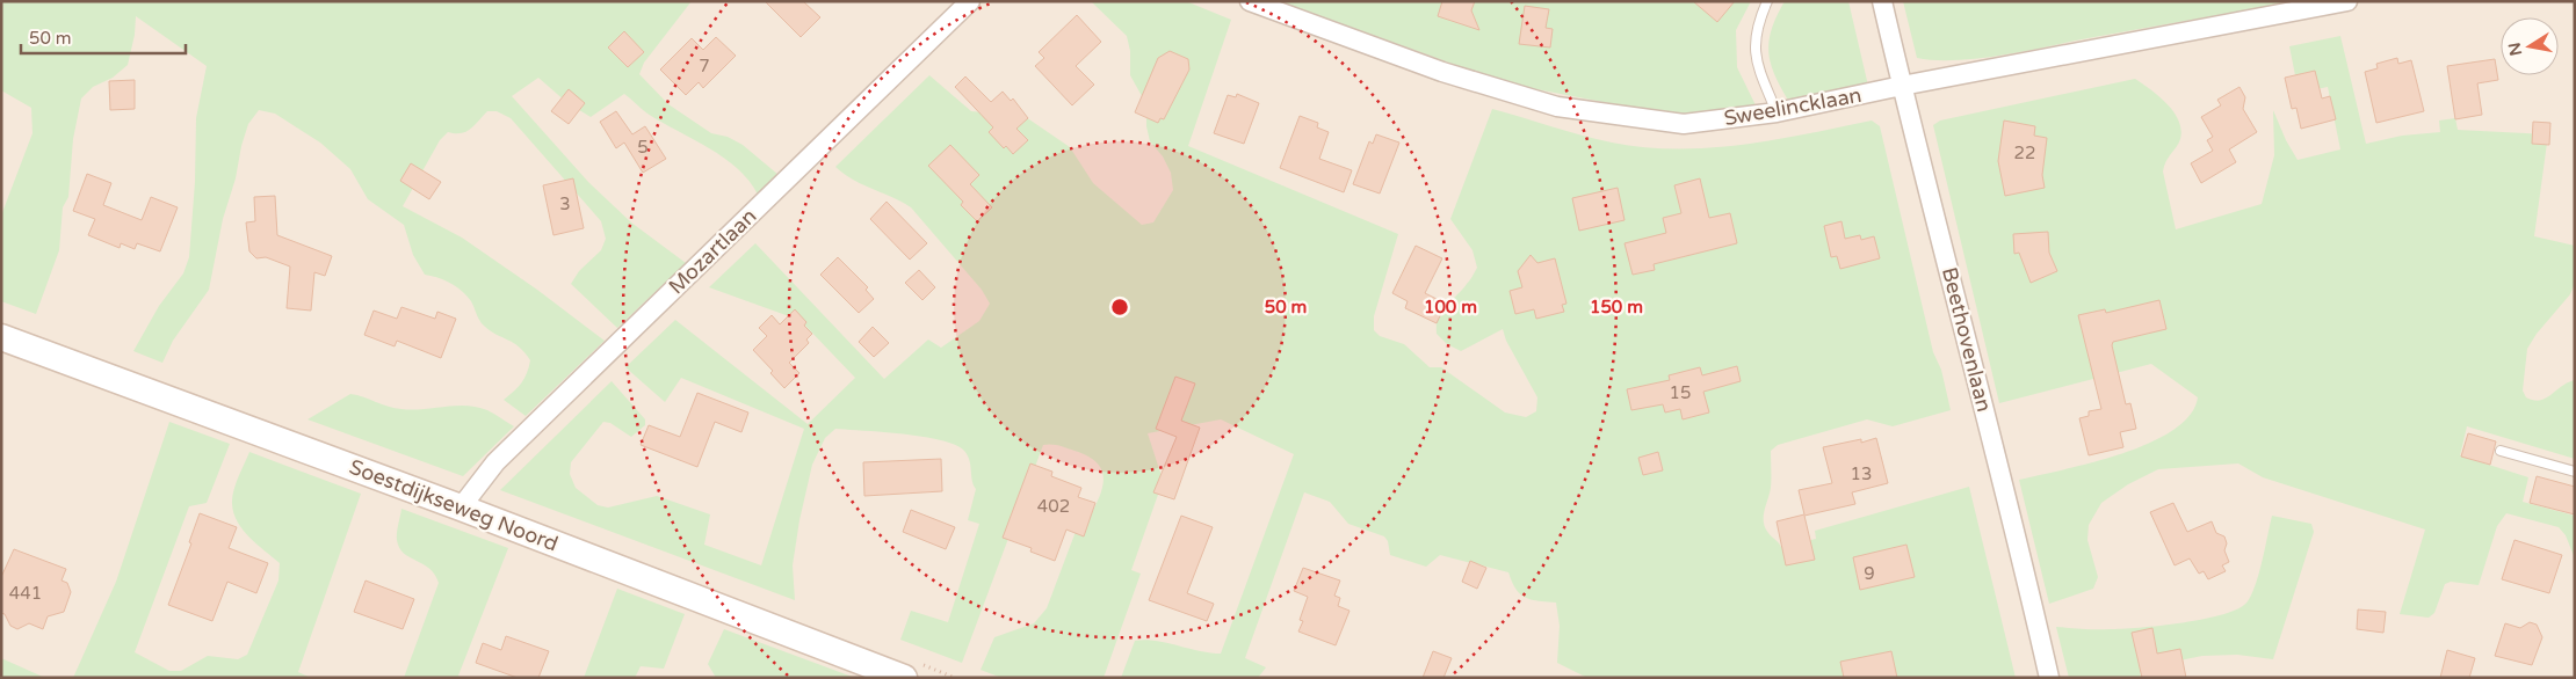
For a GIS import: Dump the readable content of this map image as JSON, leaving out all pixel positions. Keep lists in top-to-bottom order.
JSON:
{
  "streets": {
    "main road": ["Soestdijkseweg Noord"],
    "street": ["Sweelincklaan", "Mozartlaan", "Beethovenlaan"]
  },
  "crossings": [
    ["Sweelincklaan", "Beethovenlaan"],
    ["Mozartlaan", "Soestdijkseweg Noord"]
  ],
  "house_numbers": [
    "7",
    "5",
    "22",
    "3",
    "15",
    "13",
    "402",
    "9",
    "441"
  ],
  "scale_bar": "50 m",
  "north": "left",
  "rings": ["50 m", "100 m", "150 m"]
}
